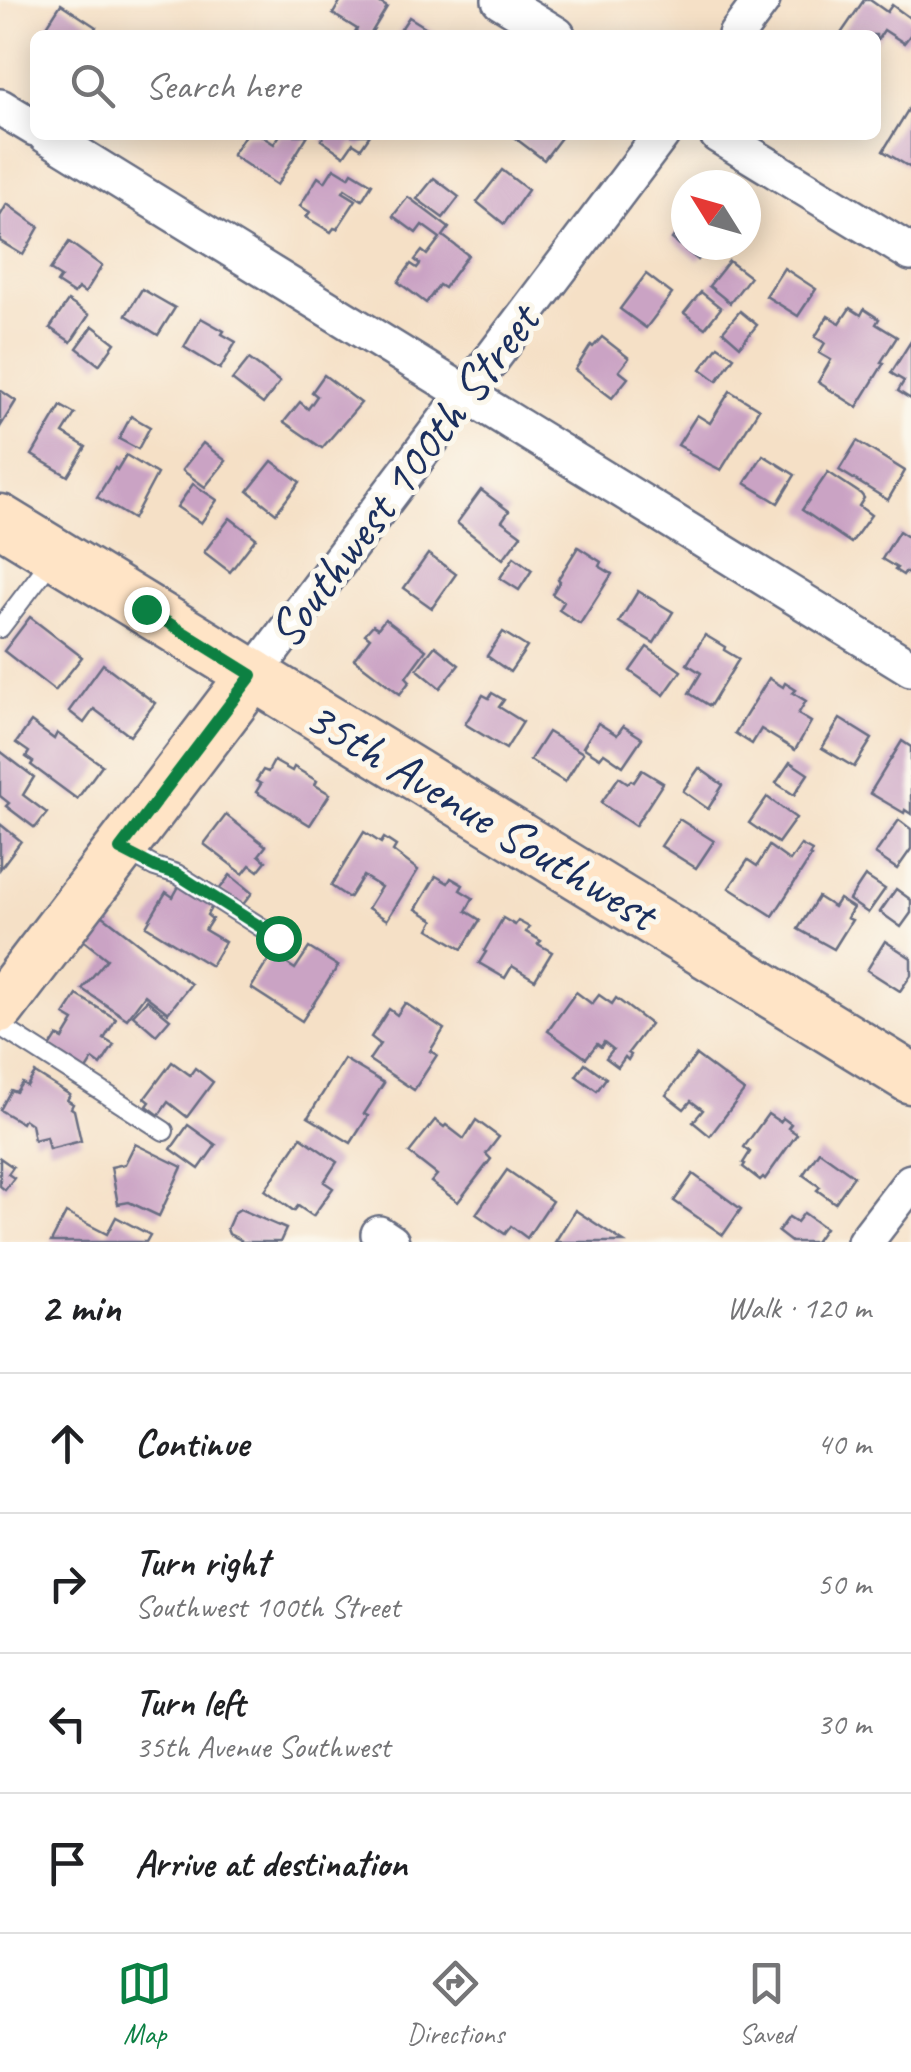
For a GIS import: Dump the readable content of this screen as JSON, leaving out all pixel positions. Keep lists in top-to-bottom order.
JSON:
{
  "streets": {
    "street": ["Southwest 100th Street", "35th Avenue Southwest"]
  },
  "crossings": [
    ["Southwest 100th Street", "35th Avenue Southwest"]
  ],
  "north": "top left",
  "page": {
    "search": "Search here",
    "heading": ["2 min", "Walk · 120 m"],
    "list": [
      ["Continue", "40 m"],
      ["Turn right", "Southwest 100th Street", "50 m"],
      ["Turn left", "35th Avenue Southwest", "30 m"],
      "Arrive at destination"
    ],
    "nav": ["Map", "Directions", "Saved"]
  }
}
